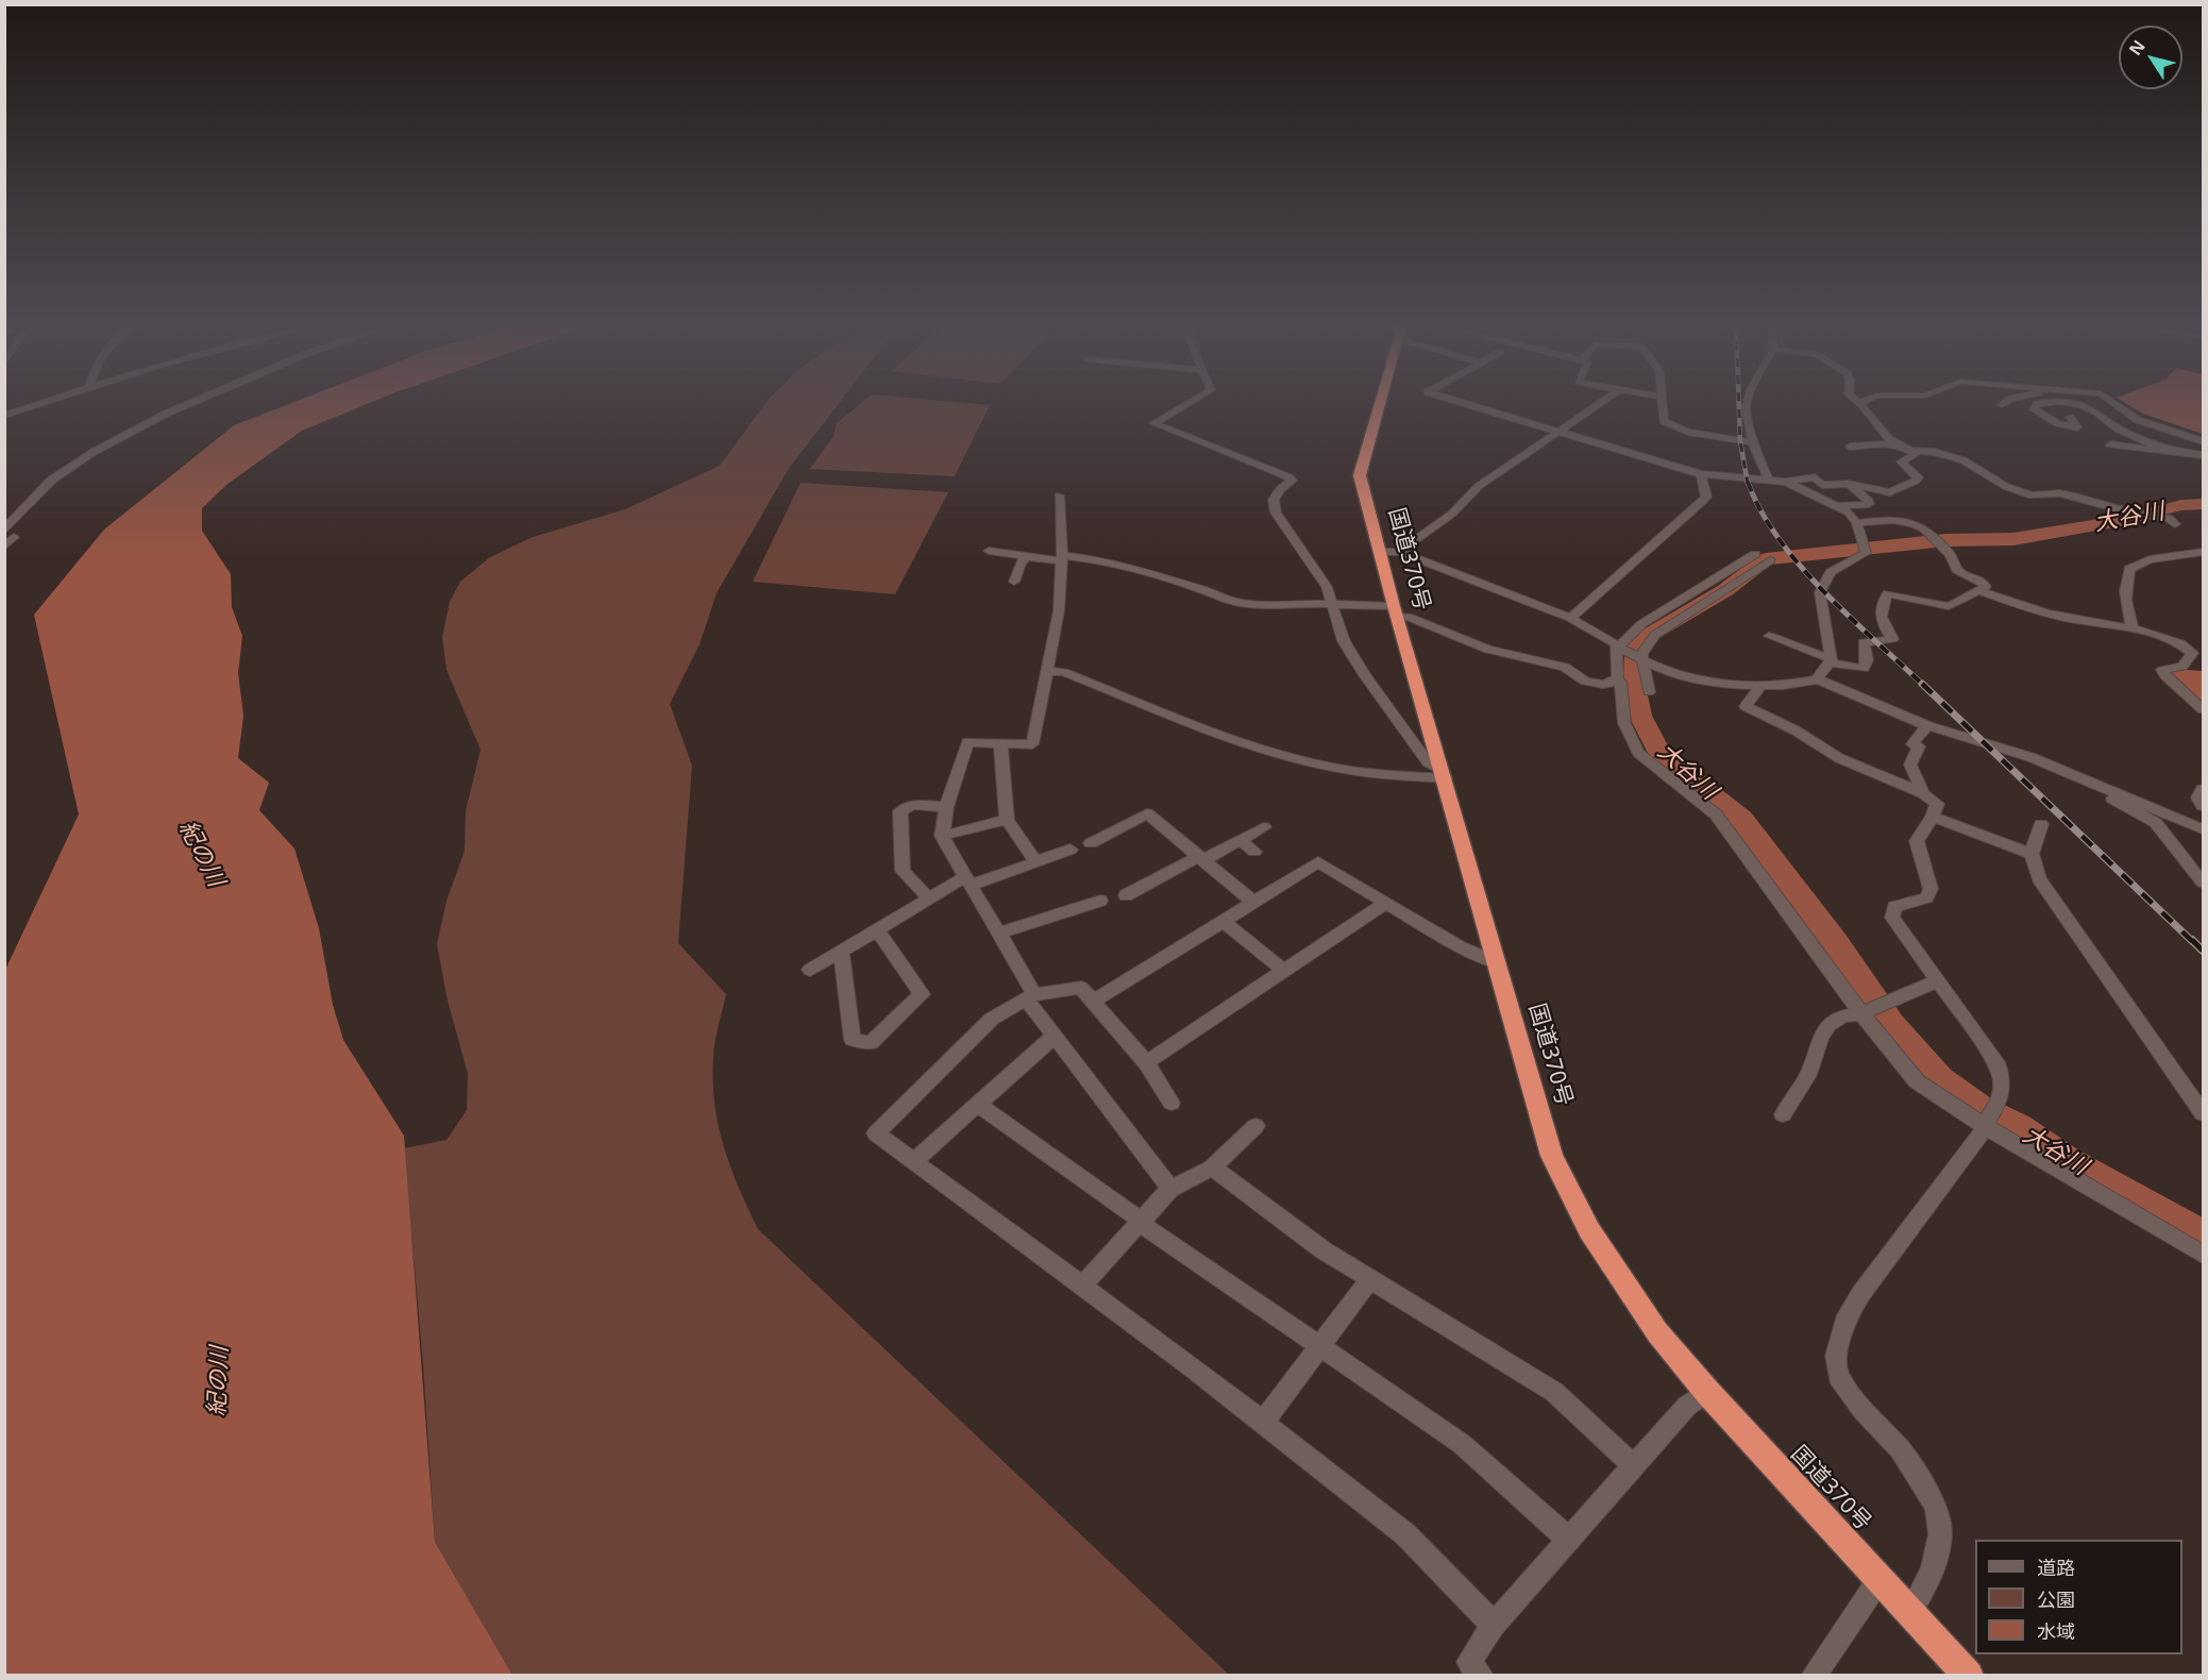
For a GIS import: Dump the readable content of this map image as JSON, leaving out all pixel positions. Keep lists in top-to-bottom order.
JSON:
{
  "streets": {
    "highway": ["国道370号"]
  },
  "water": ["大谷川", "紀の川"],
  "legend": ["道路", "公園", "水域"],
  "north": "top left"
}
